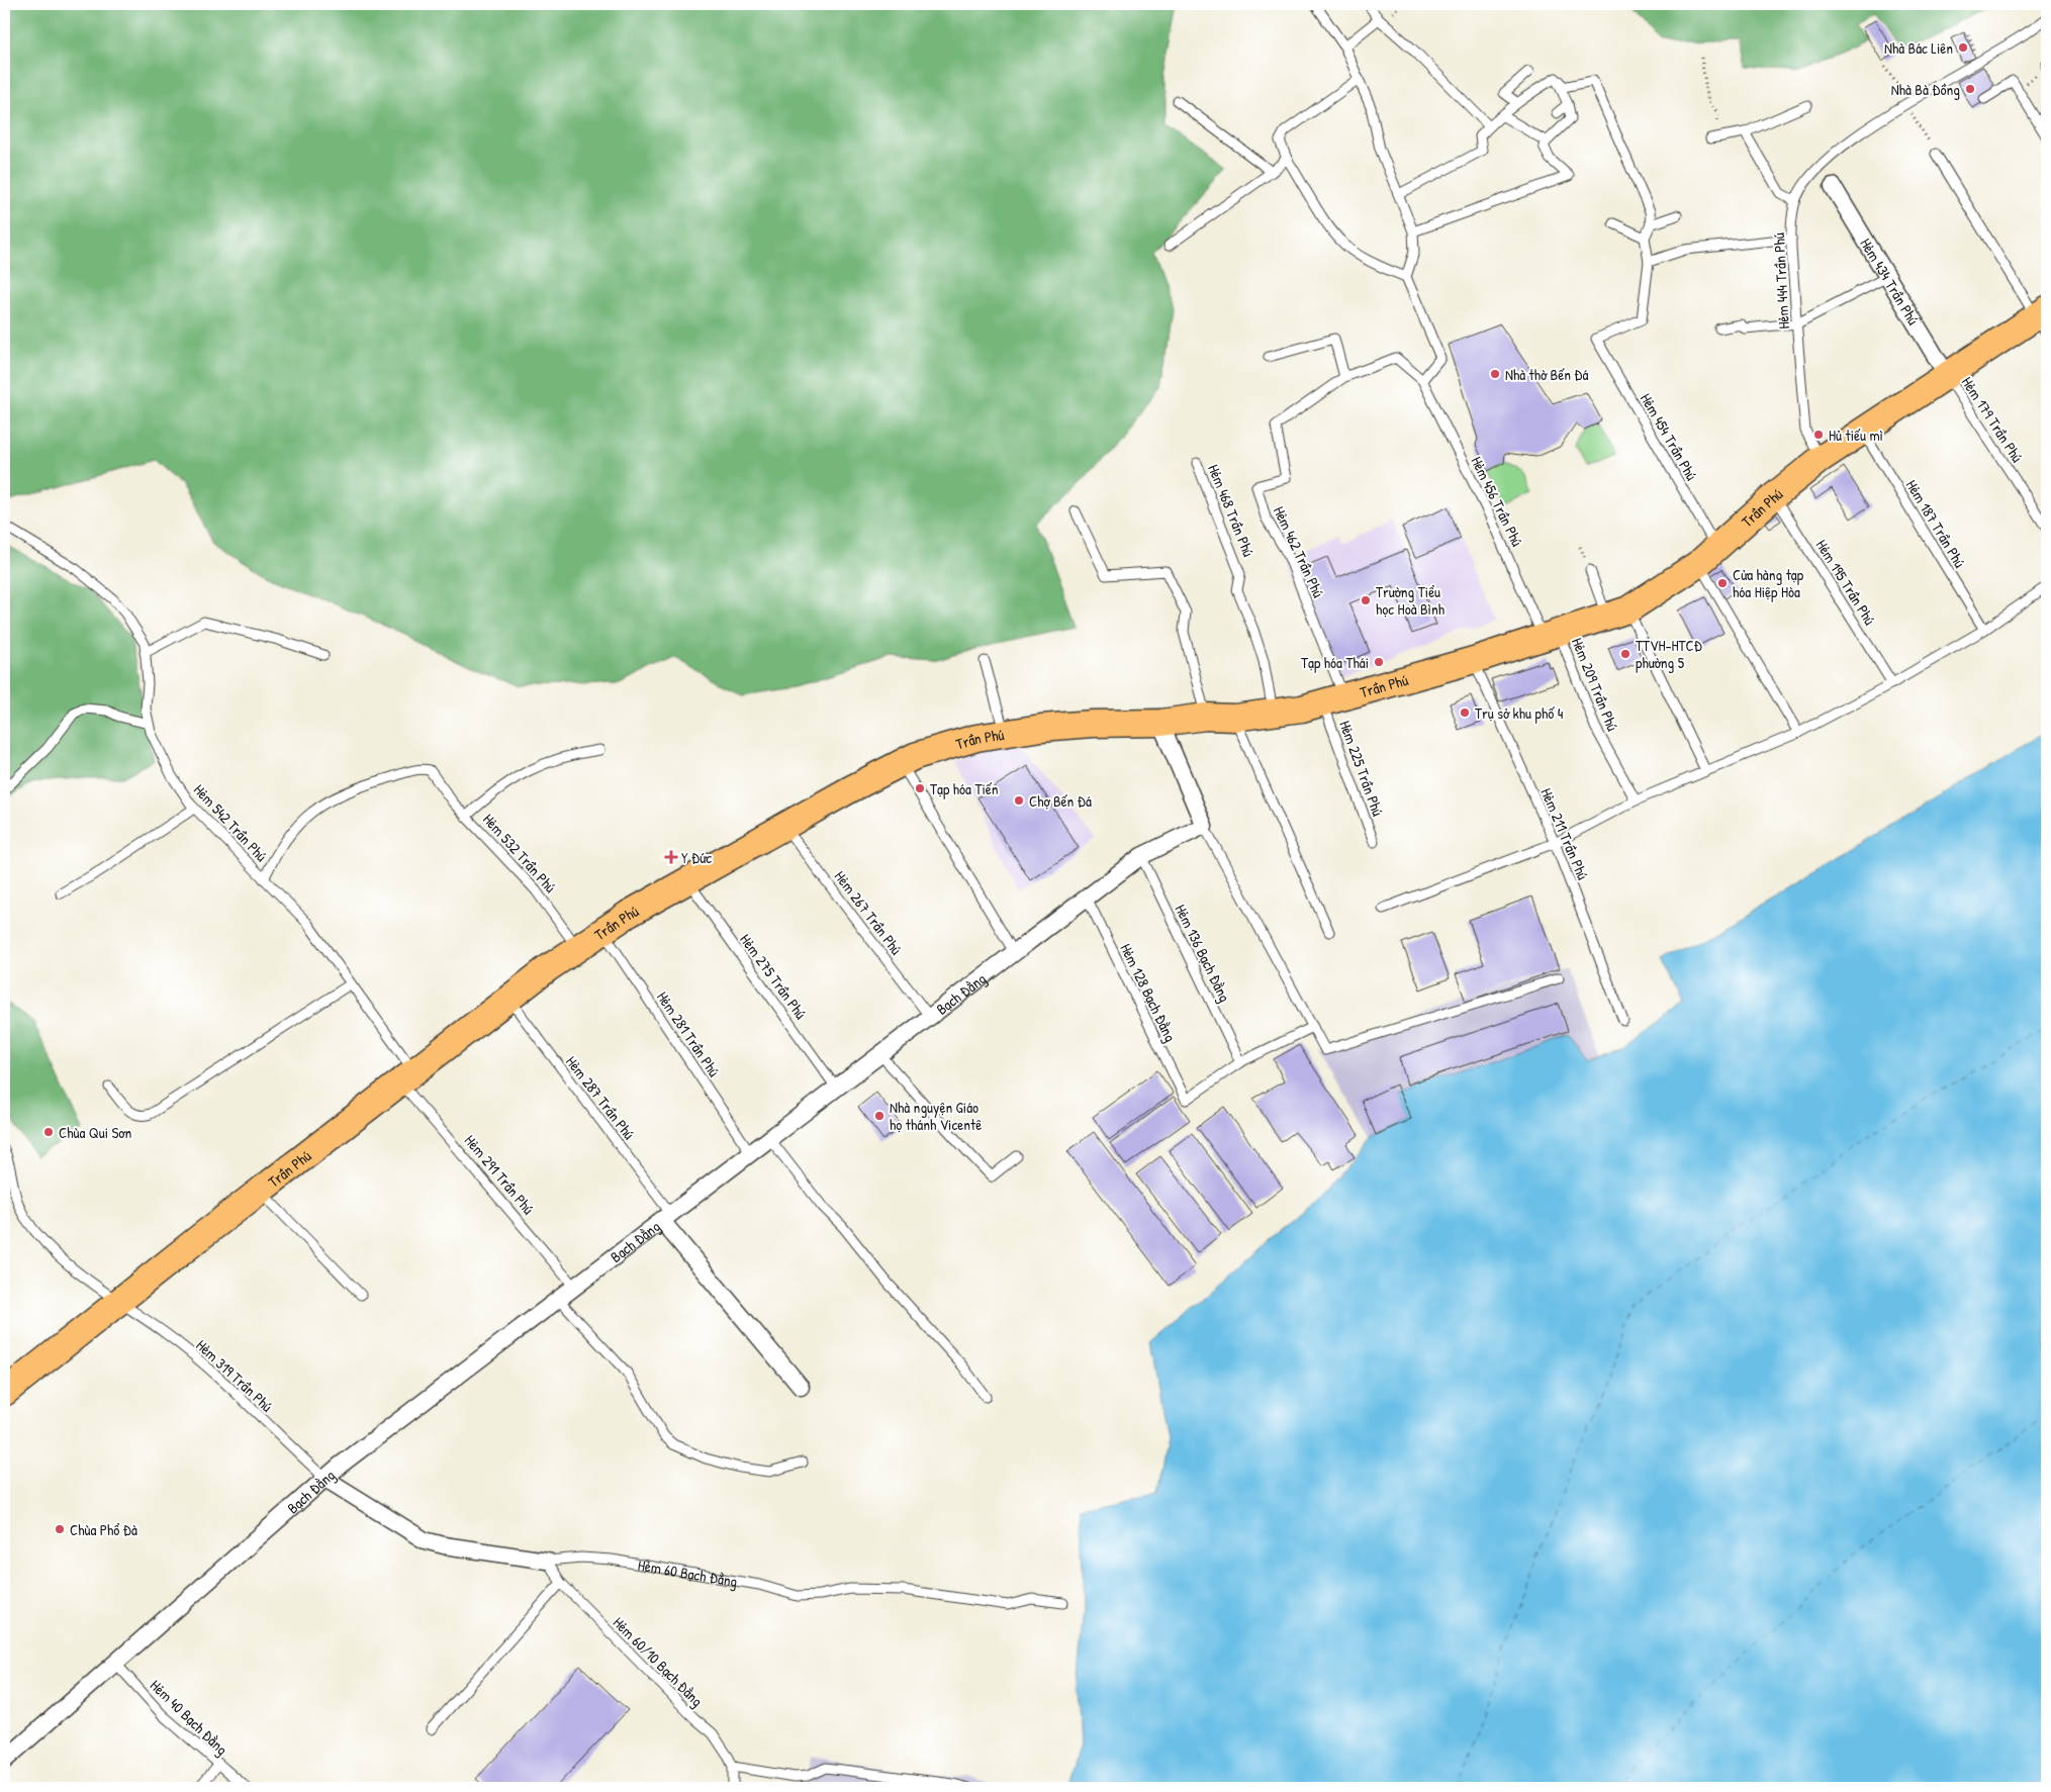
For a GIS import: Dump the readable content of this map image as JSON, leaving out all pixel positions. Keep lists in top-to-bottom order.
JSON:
{
  "streets": {
    "main road": ["Trần Phú"],
    "street": ["Hẻm 434 Trần Phú", "Bạch Đằng", "Hẻm 60 Bạch Đằng"],
    "lane": [
      "Hẻm 444 Trần Phú",
      "Hẻm 179 Trần Phú",
      "Hẻm 454 Trần Phú",
      "Hẻm 456 Trần Phú",
      "Hẻm 468 Trần Phú",
      "Hẻm 187 Trần Phú",
      "Hẻm 462 Trần Phú",
      "Hẻm 195 Trần Phú",
      "Hẻm 209 Trần Phú",
      "Hẻm 225 Trần Phú",
      "Hẻm 542 Trần Phú",
      "Hẻm 211 Trần Phú",
      "Hẻm 532 Trần Phú",
      "Hẻm 267 Trần Phú",
      "Hẻm 136 Bạch Đằng",
      "Hẻm 275 Trần Phú",
      "Hẻm 128 Bạch Đằng",
      "Hẻm 281 Trần Phú",
      "Hẻm 287 Trần Phú",
      "Hẻm 291 Trần Phú",
      "Hẻm 319 Trần Phú",
      "Hẻm 60/10 Bạch Đằng",
      "Hẻm 40 Bạch Đằng"
    ]
  },
  "crossings": [
    ["Hẻm 444 Trần Phú", "Trần Phú"],
    ["Hẻm 434 Trần Phú", "Hẻm 179 Trần Phú"],
    ["Hẻm 434 Trần Phú", "Trần Phú"],
    ["Hẻm 179 Trần Phú", "Trần Phú"],
    ["Hẻm 454 Trần Phú", "Trần Phú"],
    ["Hẻm 456 Trần Phú", "Trần Phú"],
    ["Hẻm 456 Trần Phú", "Hẻm 462 Trần Phú"],
    ["Hẻm 456 Trần Phú", "Hẻm 209 Trần Phú"],
    ["Trần Phú", "Hẻm 468 Trần Phú"],
    ["Trần Phú", "Hẻm 187 Trần Phú"],
    ["Trần Phú", "Hẻm 462 Trần Phú"],
    ["Trần Phú", "Hẻm 195 Trần Phú"],
    ["Trần Phú", "Hẻm 209 Trần Phú"],
    ["Trần Phú", "Hẻm 225 Trần Phú"],
    ["Trần Phú", "Hẻm 542 Trần Phú"],
    ["Trần Phú", "Hẻm 211 Trần Phú"],
    ["Trần Phú", "Hẻm 532 Trần Phú"],
    ["Trần Phú", "Hẻm 267 Trần Phú"],
    ["Trần Phú", "Hẻm 275 Trần Phú"],
    ["Trần Phú", "Hẻm 281 Trần Phú"],
    ["Trần Phú", "Hẻm 287 Trần Phú"],
    ["Trần Phú", "Hẻm 291 Trần Phú"],
    ["Trần Phú", "Hẻm 319 Trần Phú"],
    ["Hẻm 462 Trần Phú", "Hẻm 225 Trần Phú"],
    ["Hẻm 542 Trần Phú", "Hẻm 532 Trần Phú"],
    ["Hẻm 542 Trần Phú", "Hẻm 291 Trần Phú"],
    ["Hẻm 267 Trần Phú", "Bạch Đằng"],
    ["Hẻm 136 Bạch Đằng", "Bạch Đằng"],
    ["Hẻm 136 Bạch Đằng", "Hẻm 128 Bạch Đằng"],
    ["Hẻm 275 Trần Phú", "Bạch Đằng"],
    ["Bạch Đằng", "Hẻm 128 Bạch Đằng"],
    ["Bạch Đằng", "Hẻm 281 Trần Phú"],
    ["Bạch Đằng", "Hẻm 287 Trần Phú"],
    ["Bạch Đằng", "Hẻm 291 Trần Phú"],
    ["Bạch Đằng", "Hẻm 319 Trần Phú"],
    ["Bạch Đằng", "Hẻm 60 Bạch Đằng"],
    ["Bạch Đằng", "Hẻm 40 Bạch Đằng"],
    ["Hẻm 319 Trần Phú", "Hẻm 60 Bạch Đằng"],
    ["Hẻm 60 Bạch Đằng", "Hẻm 60/10 Bạch Đằng"]
  ],
  "places": {
    "other": [
      "Nhà Bác Liên",
      "Nhà Bà Đồng",
      "Nhà thờ Bến Đá",
      "Hủ tiếu mì",
      "Cửa hàng tạp hóa Hiệp Hòa",
      "Trường Tiểu học Hoà Bình",
      "TTVH-HTCĐ phường 5",
      "Tạp hóa Thái",
      "Trụ sở khu phố 4",
      "Tạp hóa Tiến",
      "Chợ Bến Đá",
      "Nhà nguyện Giáo họ thánh Vicentê",
      "Chùa Qui Sơn",
      "Chùa Phổ Đà"
    ],
    "health": ["Y Đức"]
  }
}
